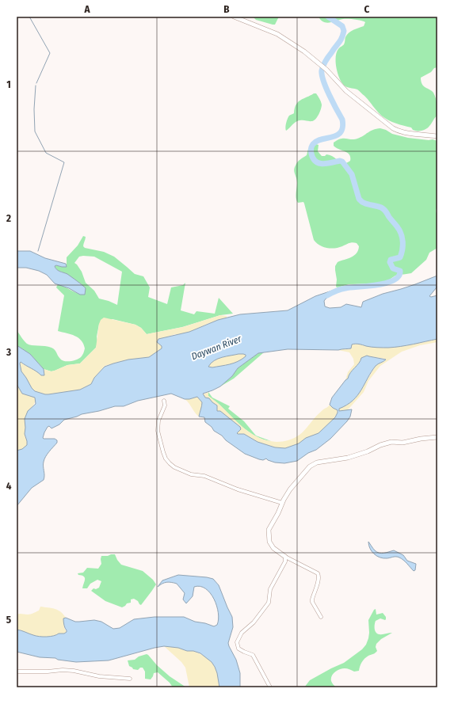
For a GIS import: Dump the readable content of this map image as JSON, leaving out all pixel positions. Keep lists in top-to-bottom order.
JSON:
{
  "water": ["Daywan River"],
  "grid": {
    "columns": ["A", "B", "C"],
    "rows": [
      "1",
      "2",
      "3",
      "4",
      "5"
    ]
  }
}
